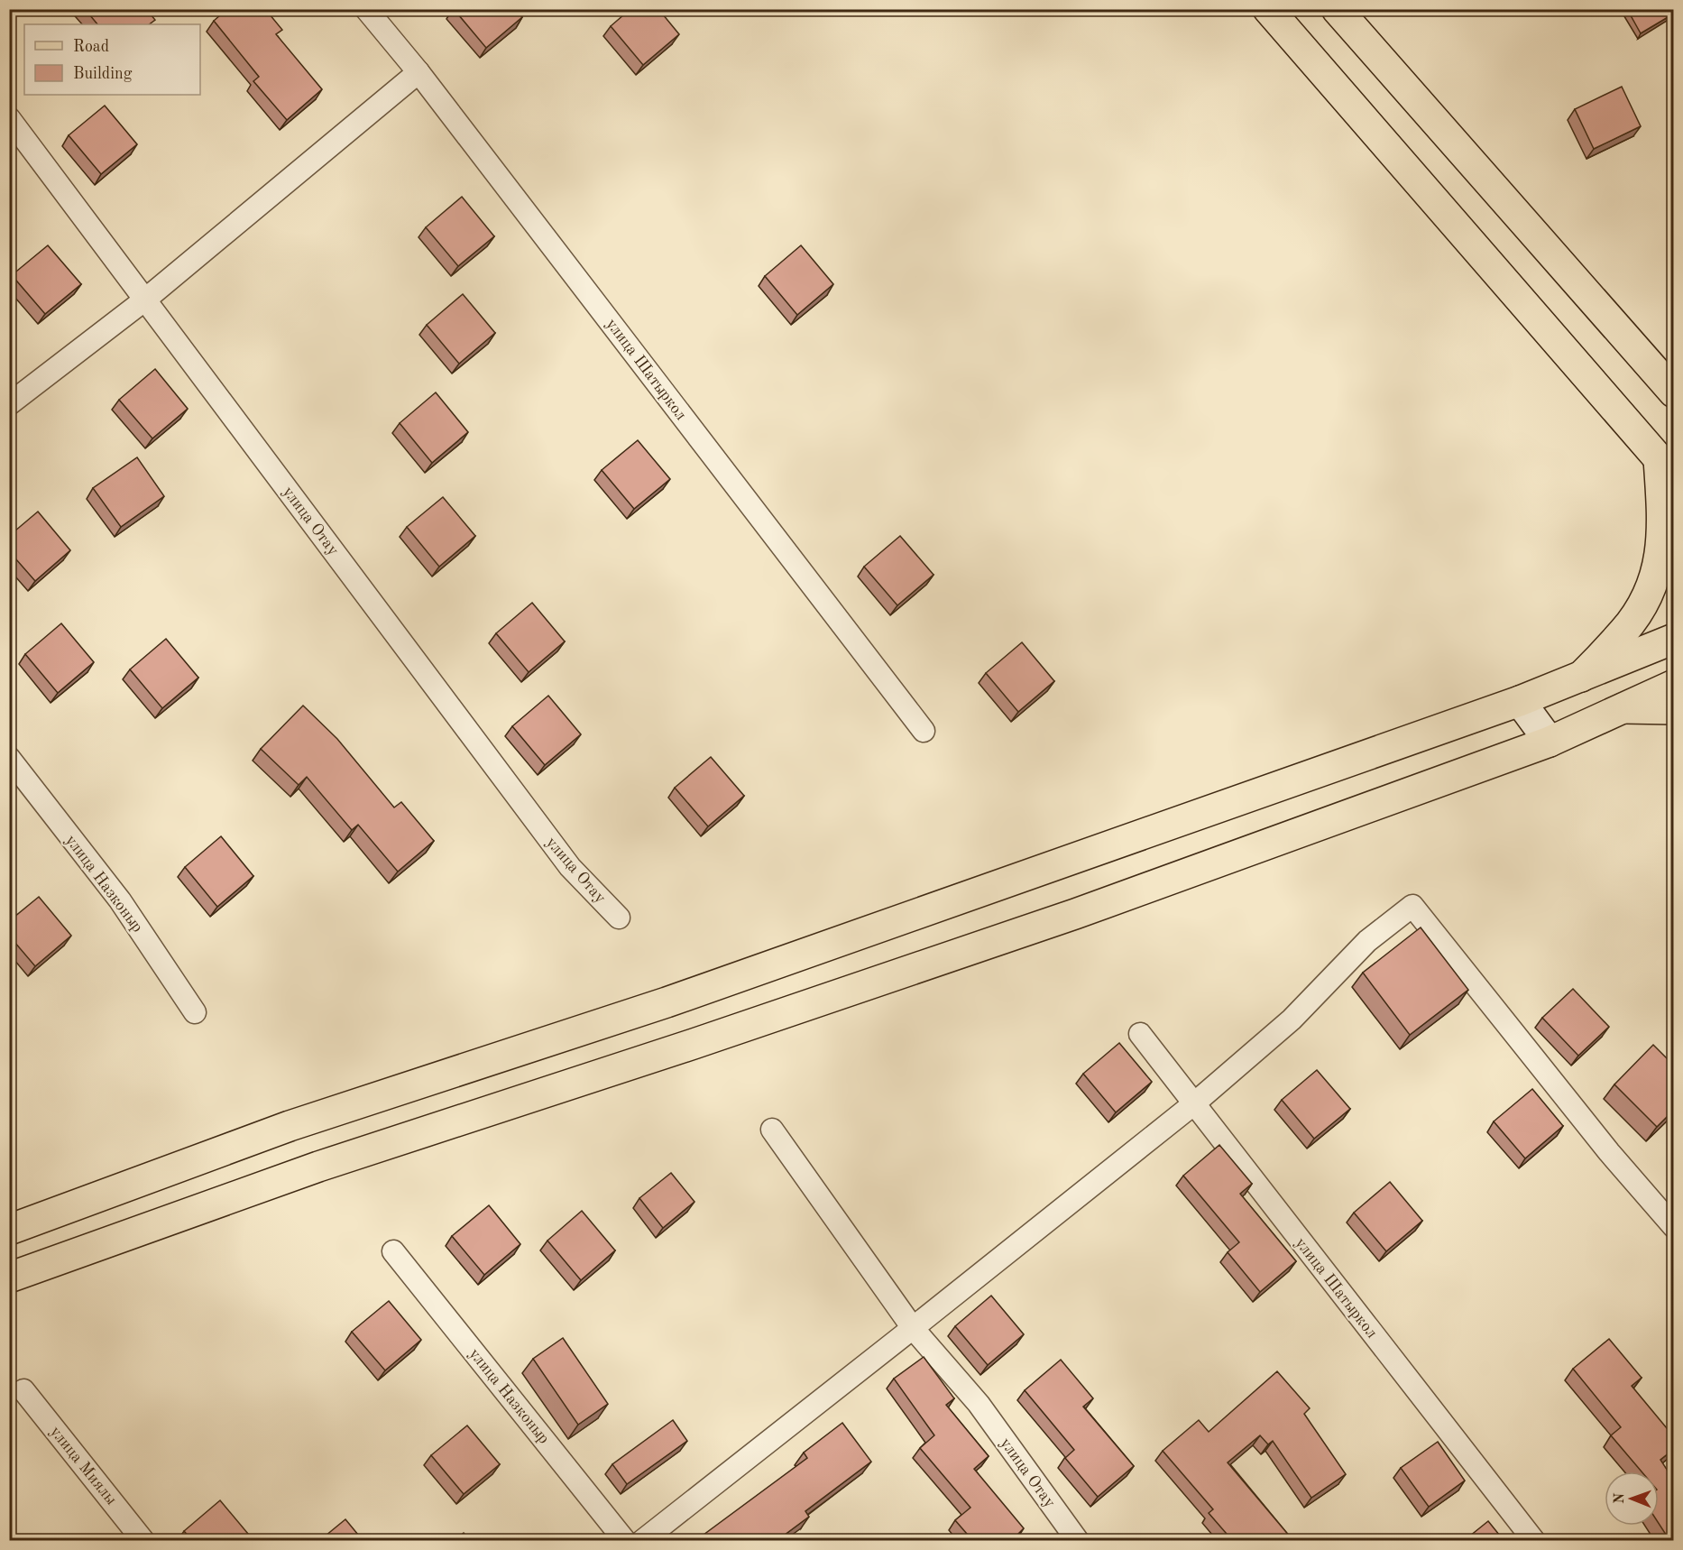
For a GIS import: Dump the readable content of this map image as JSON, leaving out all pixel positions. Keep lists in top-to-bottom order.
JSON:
{
  "streets": {
    "street": [
      "улица Шатыркол",
      "улица Отау",
      "улица Назконыр",
      "улица Миялы"
    ]
  },
  "legend": ["Road", "Building"],
  "north": "left"
}
